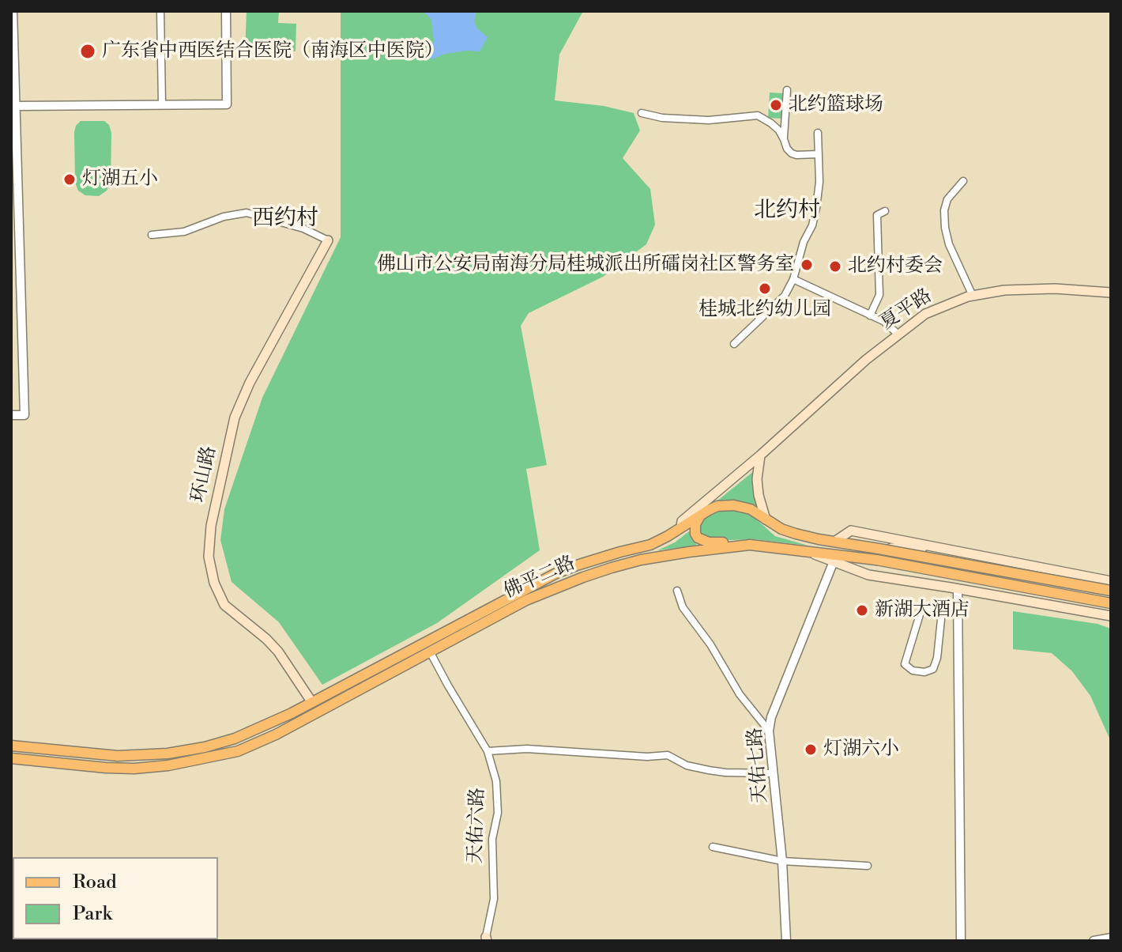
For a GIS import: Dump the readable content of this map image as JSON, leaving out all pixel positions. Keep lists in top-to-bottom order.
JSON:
{
  "streets": {
    "main road": ["夏平路", "环山路", "佛平二路"],
    "street": ["天佑七路", "天佑六路"]
  },
  "crossings": [
    ["夏平路", "佛平二路"],
    ["环山路", "佛平二路"],
    ["佛平二路", "天佑六路"]
  ],
  "districts": ["北约村", "西约村"],
  "places": [
    "广东省中西医结合医院（南海区中医院）",
    "北约篮球场",
    "灯湖五小",
    "佛山市公安局南海分局桂城派出所礌岗社区警务室",
    "北约村委会",
    "桂城北约幼儿园",
    "新湖大酒店",
    "灯湖六小"
  ],
  "legend": ["Road", "Park"]
}
